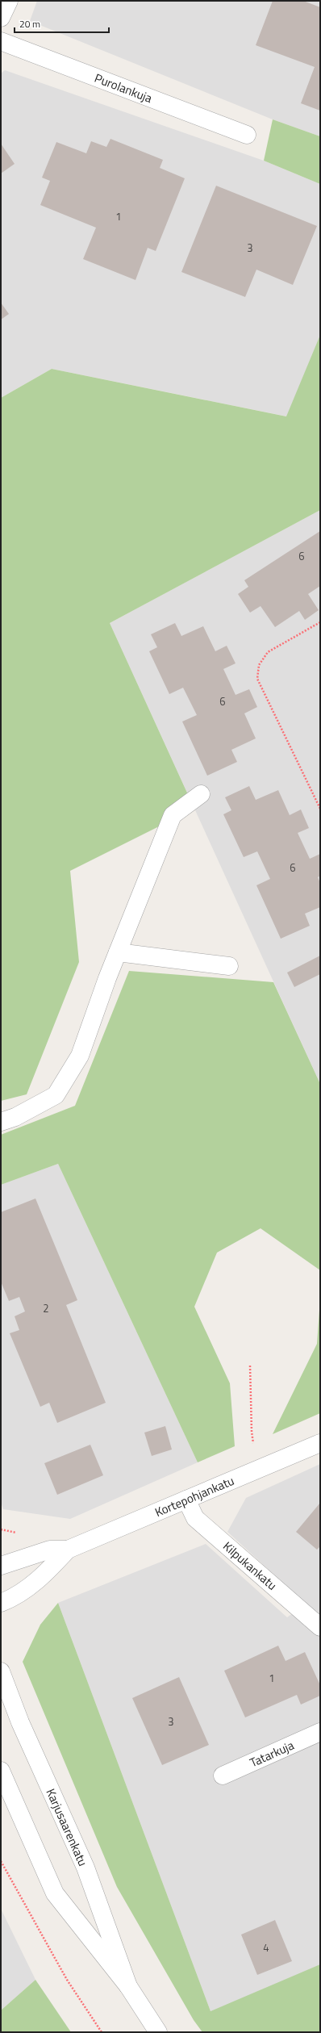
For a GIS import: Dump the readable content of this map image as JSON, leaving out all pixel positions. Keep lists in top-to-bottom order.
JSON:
{
  "streets": {
    "street": [
      "Purolankuja",
      "Kortepohjankatu",
      "Kilpukankatu",
      "Tatarkuja",
      "Karjusaarenkatu"
    ]
  },
  "crossings": [
    ["Kortepohjankatu", "Kilpukankatu"]
  ],
  "house_numbers": [
    "1",
    "3",
    "6",
    "6",
    "6",
    "2",
    "1",
    "3",
    "4"
  ],
  "scale_bar": "20 m"
}
